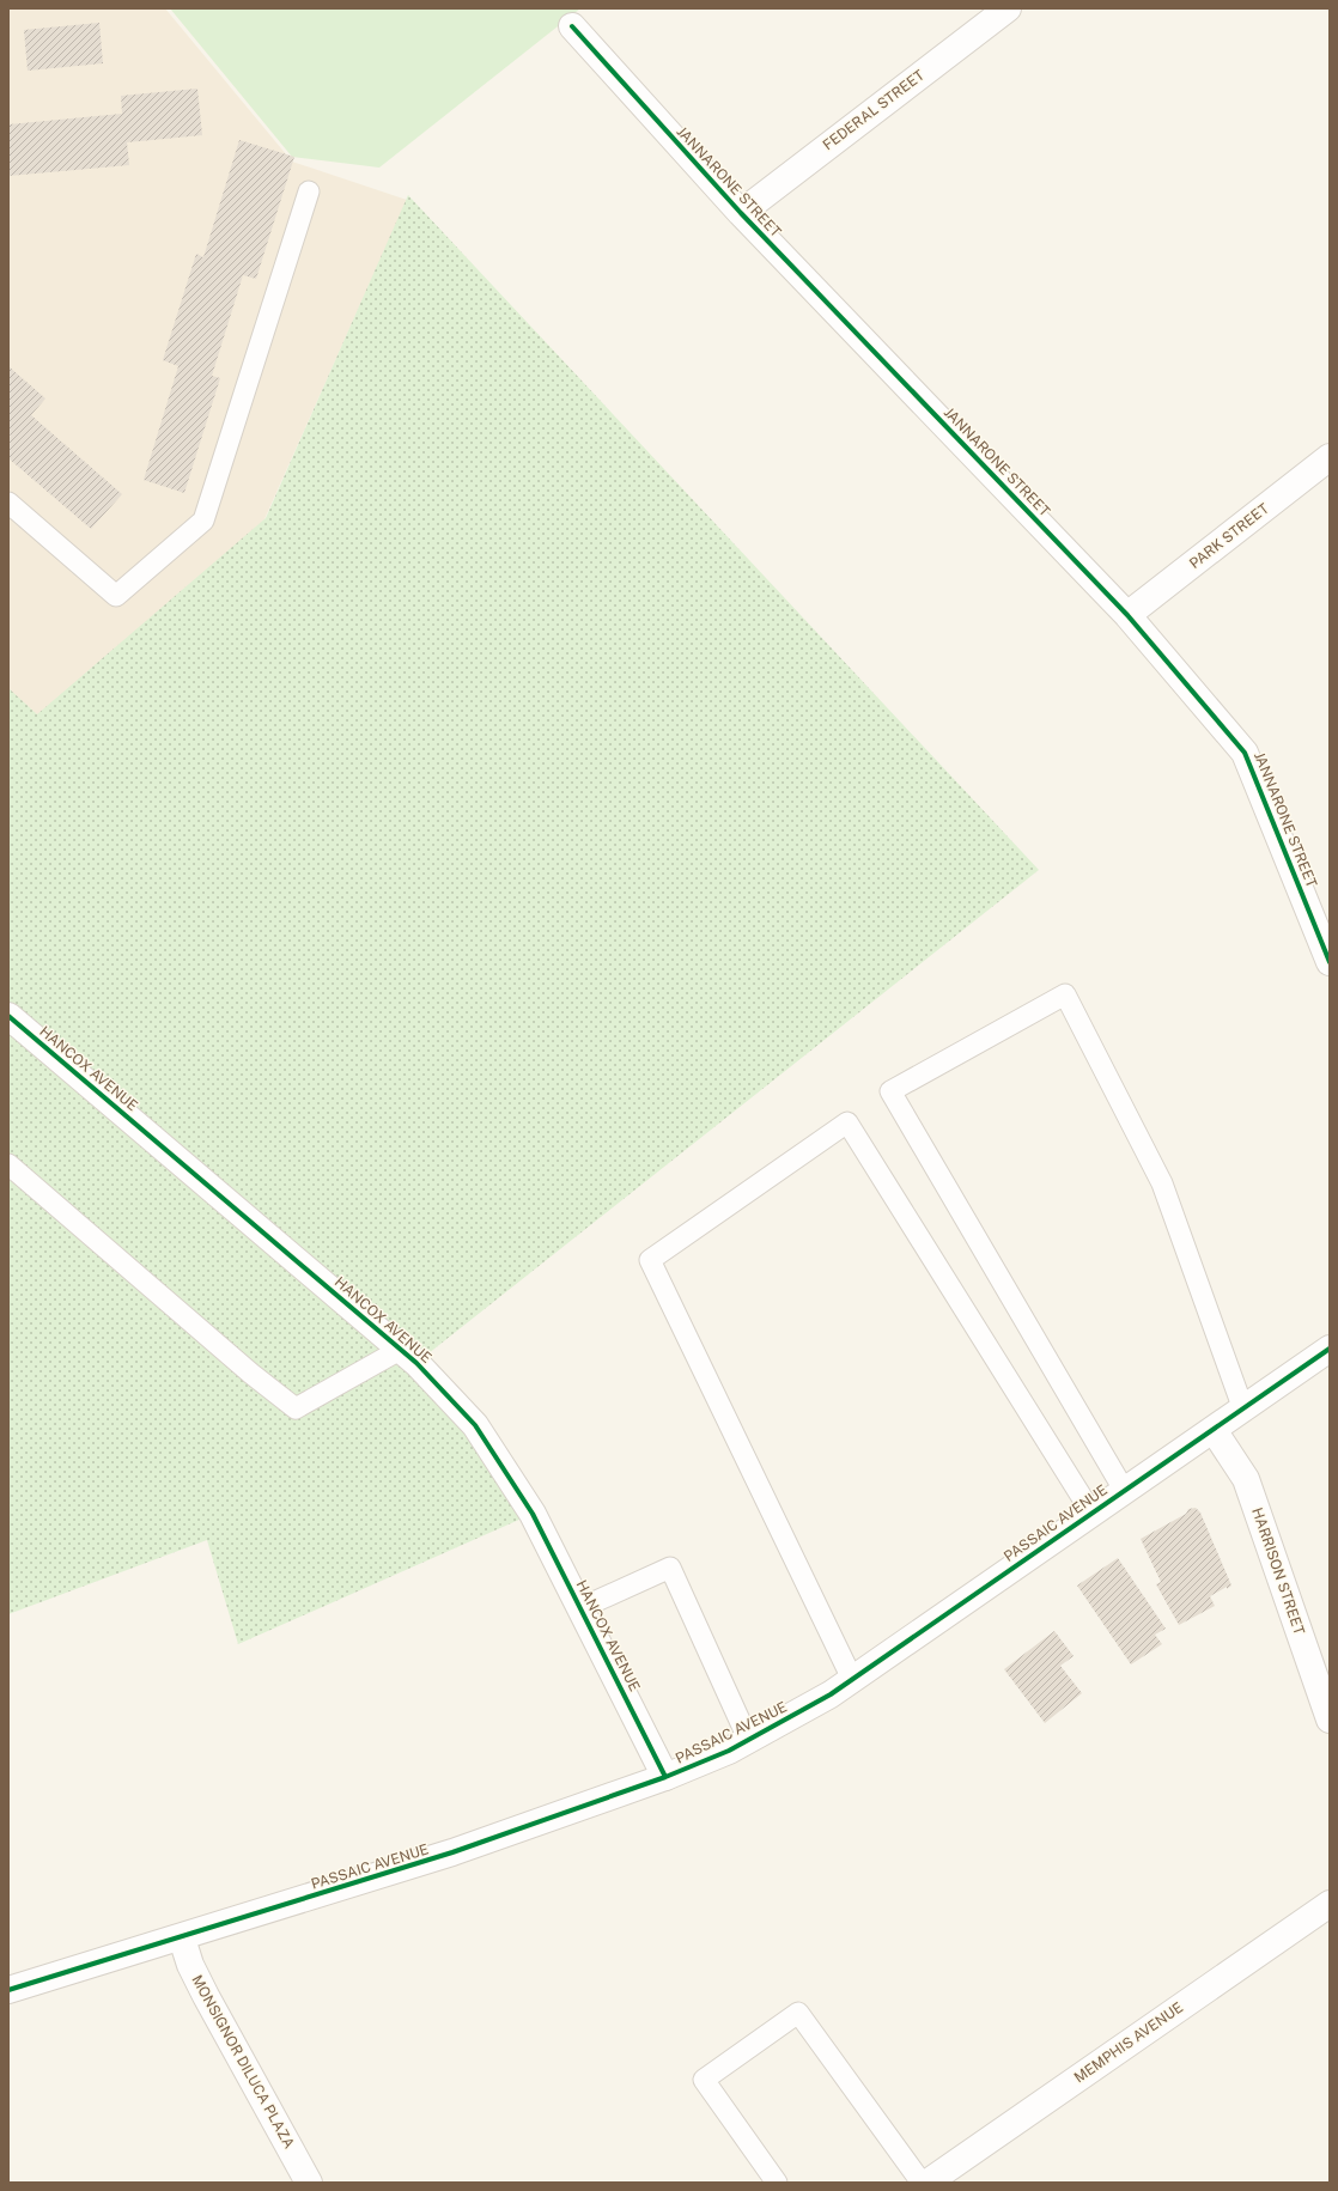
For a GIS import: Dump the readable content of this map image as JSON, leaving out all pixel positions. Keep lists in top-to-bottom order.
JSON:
{
  "streets": {
    "street": [
      "FEDERAL STREET",
      "JANNARONE STREET",
      "PARK STREET",
      "HANCOX AVENUE",
      "PASSAIC AVENUE",
      "HARRISON STREET",
      "MEMPHIS AVENUE",
      "MONSIGNOR DILUCA PLAZA"
    ]
  },
  "crossings": [
    ["FEDERAL STREET", "JANNARONE STREET"],
    ["JANNARONE STREET", "PARK STREET"],
    ["HANCOX AVENUE", "PASSAIC AVENUE"],
    ["PASSAIC AVENUE", "HARRISON STREET"],
    ["PASSAIC AVENUE", "MONSIGNOR DILUCA PLAZA"]
  ]
}
